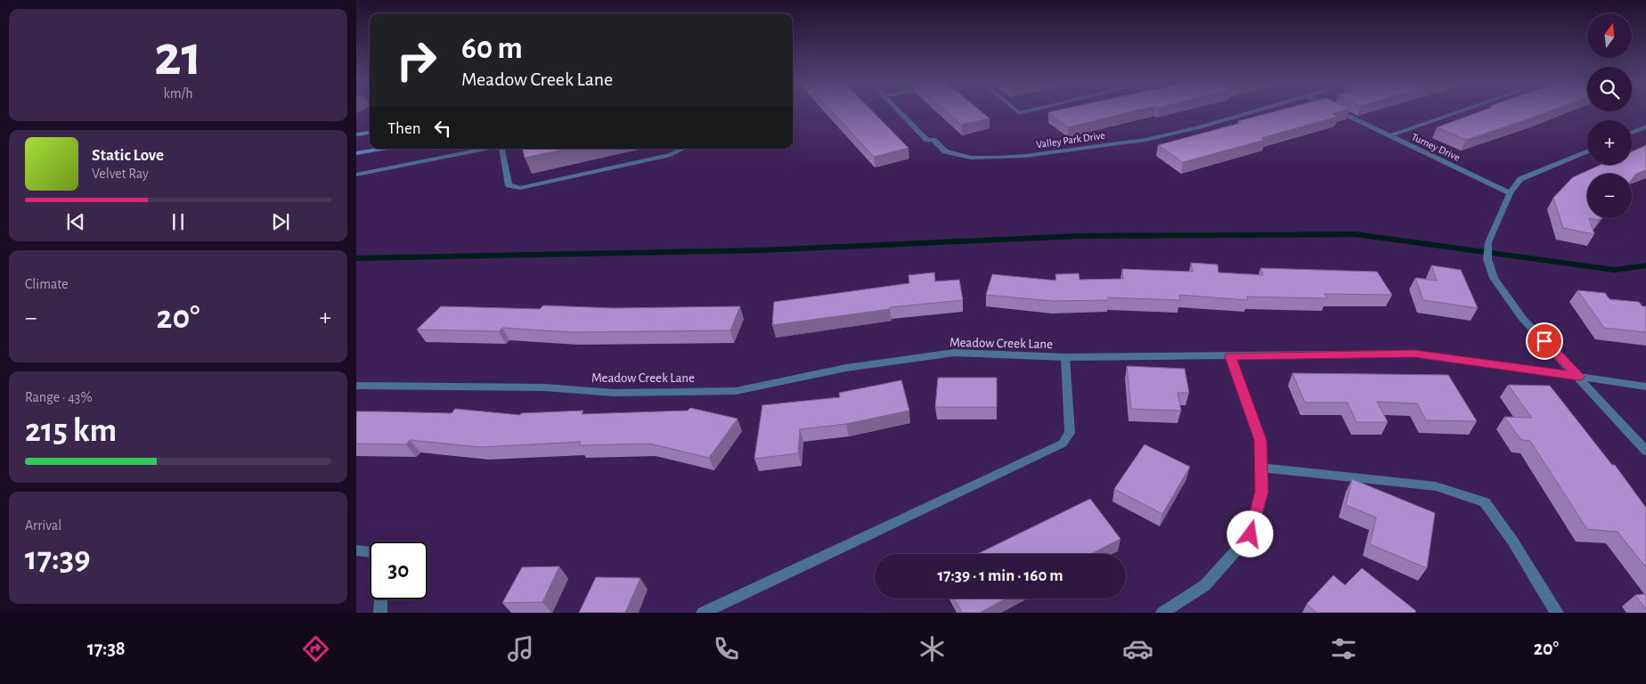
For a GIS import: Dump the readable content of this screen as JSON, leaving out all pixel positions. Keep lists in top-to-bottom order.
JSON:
{
  "streets": {
    "street": ["Valley Park Drive", "Turney Drive", "Meadow Creek Lane"]
  },
  "north": "top",
  "page": {
    "tile": [
      ["21", "km/h"],
      "Climate",
      ["Range · 43%", "215 km"],
      ["Arrival", "17:39"]
    ],
    "map_buttons": ["+", "−"],
    "turn": ["60 m", "Meadow Creek Lane"],
    "then": "Then",
    "song": ["Static Love", "Velvet Ray"],
    "heat": ["−", "20°", "+"],
    "limit": "30",
    "trip": "17:39 · 1 min · 160 m",
    "tabs": ["17:38", "20°"]
  }
}
